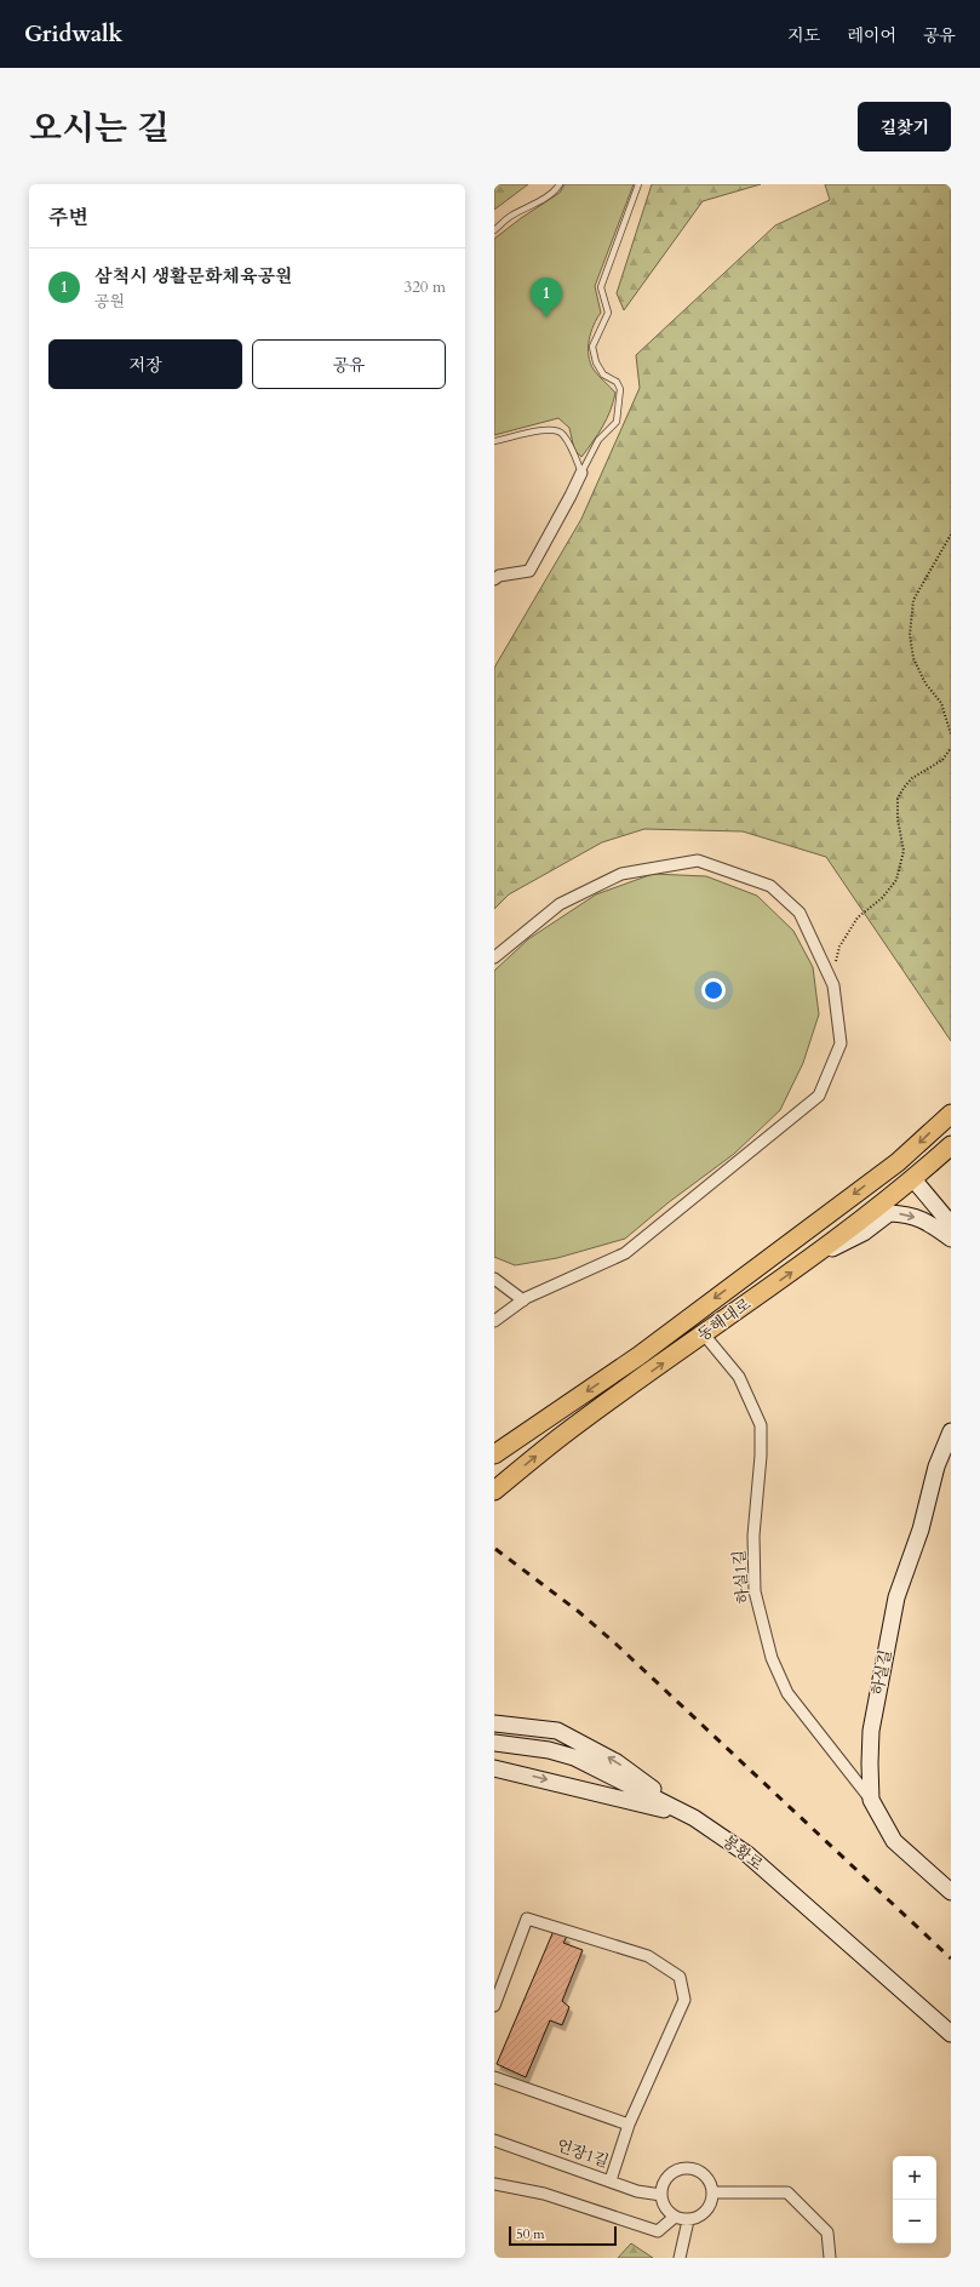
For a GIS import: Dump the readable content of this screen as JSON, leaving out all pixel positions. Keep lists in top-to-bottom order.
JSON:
{
  "streets": {
    "main road": ["동해대로"],
    "street": [
      "하실1길",
      "하실길",
      "봉황로",
      "언장1길"
    ]
  },
  "crossings": [
    ["동해대로", "하실1길"],
    ["하실1길", "하실길"]
  ],
  "scale_bar": "50 m",
  "page": {
    "header": "Gridwalk",
    "nav": ["지도", "레이어", "공유"],
    "title": "오시는 길",
    "buttons": [
      "길찾기",
      ["저장", "공유"]
    ],
    "heading": "주변",
    "list": [
      {
        "mark": "1",
        "name": "삼척시 생활문화체육공원",
        "note": "공원",
        "value": "320 m"
      }
    ],
    "pins": "1",
    "map_buttons": ["+", "−"],
    "scale": "50 m"
  }
}
